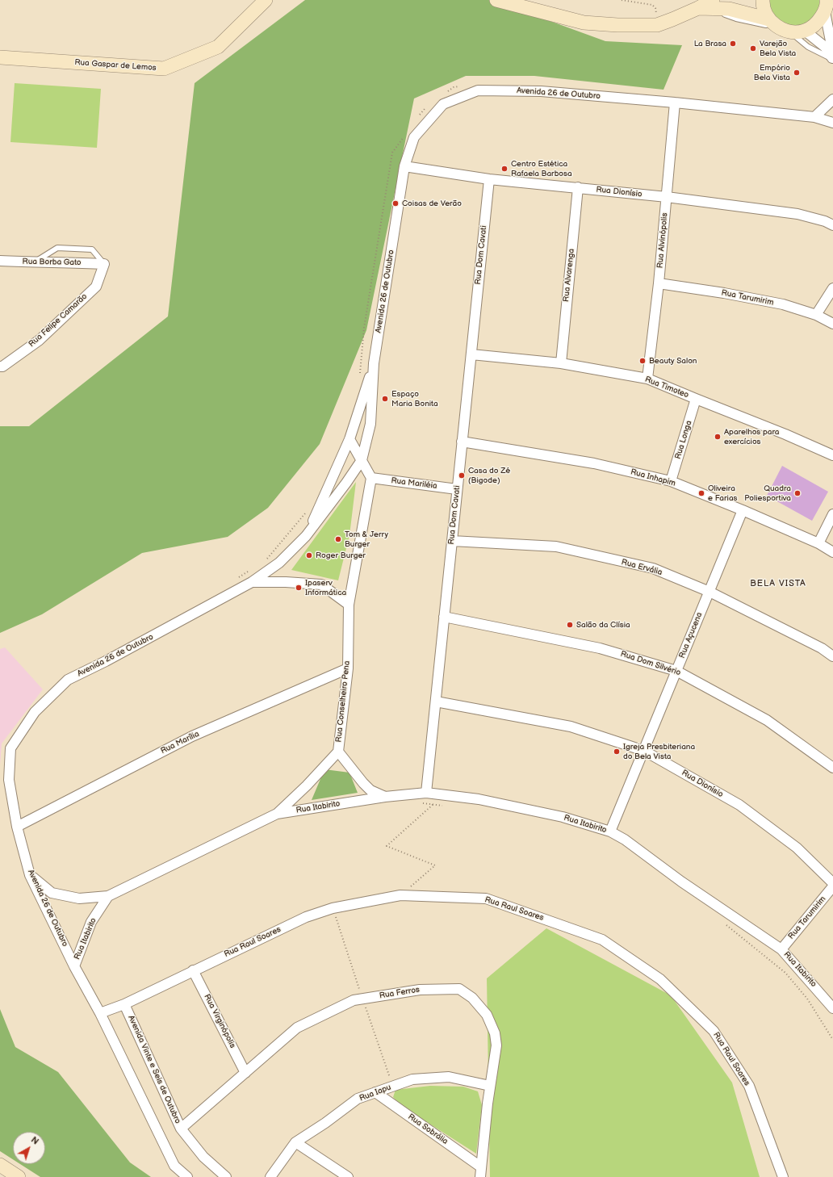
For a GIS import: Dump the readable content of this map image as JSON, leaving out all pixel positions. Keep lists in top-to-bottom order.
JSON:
{
  "streets": {
    "main road": ["Rua Gaspar de Lemos"],
    "street": [
      "Avenida 26 de Outubro",
      "Rua Dionísio",
      "Rua Alvinópolis",
      "Rua Dom Cavati",
      "Rua Borba Gato",
      "Rua Alvarenga",
      "Rua Tarumirim",
      "Rua Felipe Camarão",
      "Rua Timoteo",
      "Rua Longa",
      "Rua Inhapim",
      "Rua Mariléia",
      "Rua Ervália",
      "Rua Açucena",
      "Rua Dom Silvério",
      "Rua Conselheiro Pena",
      "Rua Marília",
      "Rua Itabirito",
      "Rua Raul Soares",
      "Rua Ferros",
      "Rua Virginópolis",
      "Avenida Vinte e Seis de Outubro",
      "Rua Iapu",
      "Rua Sobrália"
    ]
  },
  "crossings": [
    ["Avenida 26 de Outubro", "Rua Dionísio"],
    ["Avenida 26 de Outubro", "Rua Alvinópolis"],
    ["Avenida 26 de Outubro", "Rua Marília"],
    ["Avenida 26 de Outubro", "Rua Itabirito"],
    ["Avenida 26 de Outubro", "Rua Raul Soares"],
    ["Rua Dionísio", "Rua Alvinópolis"],
    ["Rua Dionísio", "Rua Dom Cavati"],
    ["Rua Dionísio", "Rua Alvarenga"],
    ["Rua Dionísio", "Rua Açucena"],
    ["Rua Alvinópolis", "Rua Tarumirim"],
    ["Rua Alvinópolis", "Rua Timoteo"],
    ["Rua Dom Cavati", "Rua Timoteo"],
    ["Rua Dom Cavati", "Rua Inhapim"],
    ["Rua Dom Cavati", "Rua Mariléia"],
    ["Rua Dom Cavati", "Rua Ervália"],
    ["Rua Dom Cavati", "Rua Dom Silvério"],
    ["Rua Dom Cavati", "Rua Itabirito"],
    ["Rua Borba Gato", "Rua Felipe Camarão"],
    ["Rua Alvarenga", "Rua Timoteo"],
    ["Rua Tarumirim", "Rua Itabirito"],
    ["Rua Timoteo", "Rua Longa"],
    ["Rua Longa", "Rua Inhapim"],
    ["Rua Inhapim", "Rua Açucena"],
    ["Rua Mariléia", "Rua Conselheiro Pena"],
    ["Rua Ervália", "Rua Açucena"],
    ["Rua Açucena", "Rua Dom Silvério"],
    ["Rua Açucena", "Rua Itabirito"],
    ["Rua Conselheiro Pena", "Rua Marília"],
    ["Rua Conselheiro Pena", "Rua Itabirito"],
    ["Rua Raul Soares", "Rua Virginópolis"],
    ["Rua Raul Soares", "Avenida Vinte e Seis de Outubro"],
    ["Rua Ferros", "Rua Virginópolis"],
    ["Rua Ferros", "Avenida Vinte e Seis de Outubro"],
    ["Rua Ferros", "Rua Iapu"],
    ["Rua Ferros", "Rua Sobrália"],
    ["Rua Iapu", "Rua Sobrália"]
  ],
  "districts": ["BELA VISTA"],
  "places": [
    "La Brasa",
    "Varejão Bela Vista",
    "Empório Bela Vista",
    "Centro Estética Rafaela Barbosa",
    "Coisas de Verão",
    "Beauty Salon",
    "Espaço Maria Bonita",
    "Aparelhos para exercícios",
    "Casa do Zé (Bigode)",
    "Oliveira e Farias",
    "Quadra Poliesportiva",
    "Tom & Jerry Burger",
    "Roger Burger",
    "Ipaserv Informática",
    "Salão da Clísia",
    "Igreja Presbiteriana do Bela Vista"
  ],
  "north": "top right"
}
